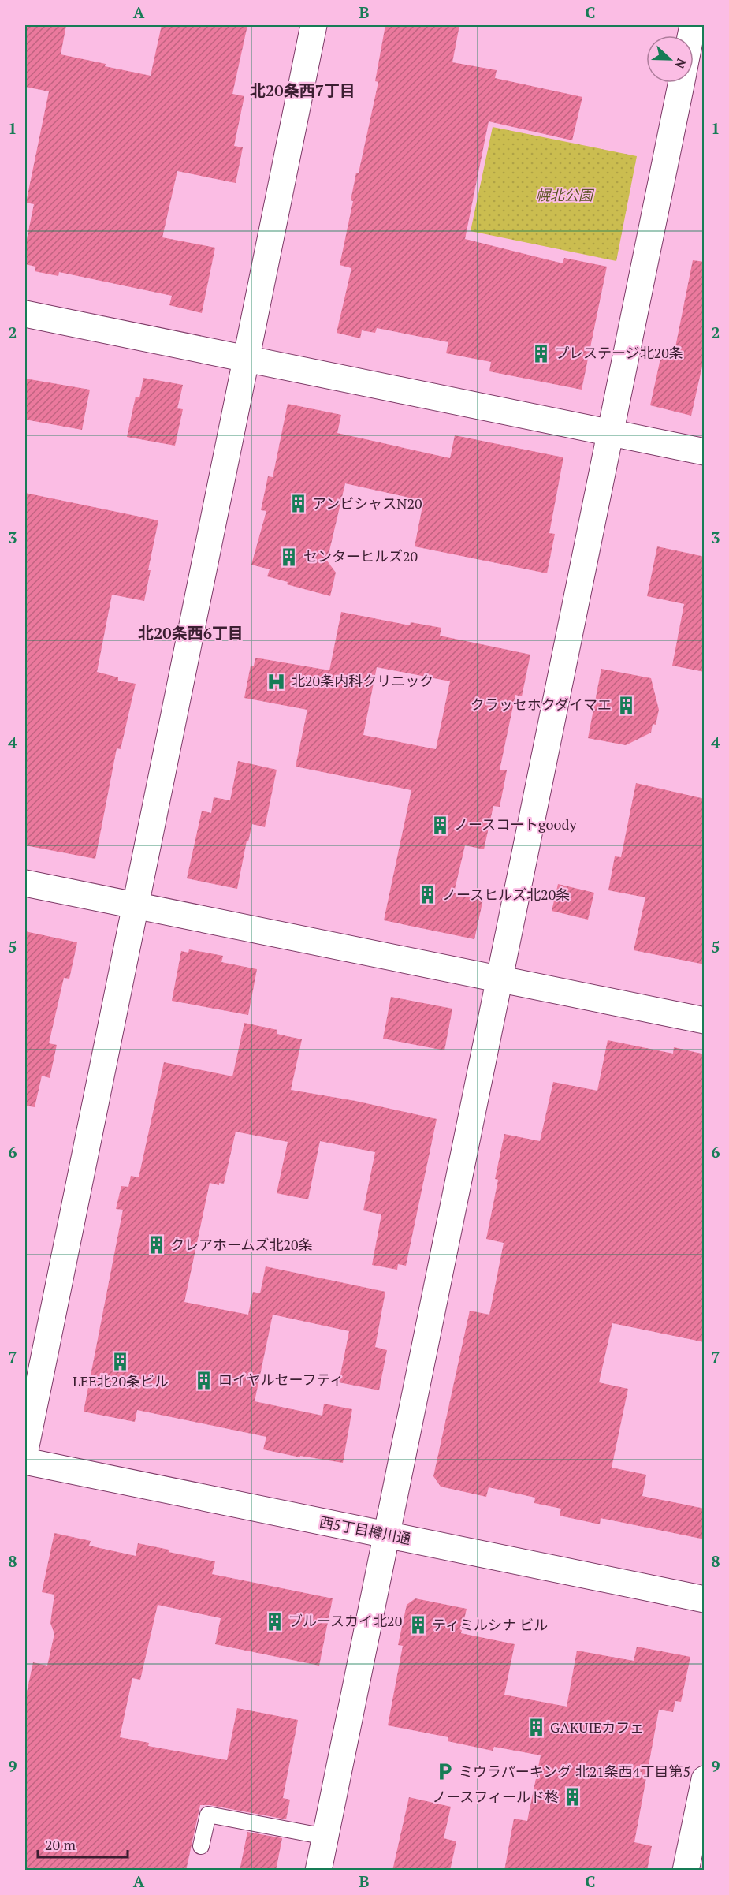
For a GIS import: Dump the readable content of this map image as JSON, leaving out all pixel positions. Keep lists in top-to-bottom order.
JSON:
{
  "streets": {
    "street": ["西5丁目樽川通"]
  },
  "districts": ["北20条西7丁目", "北20条西6丁目"],
  "parks": ["幌北公園"],
  "places": {
    "building": [
      "プレステージ北20条",
      "アンビシャスN20",
      "センターヒルズ20",
      "クラッセホクダイマエ",
      "ノースコートgoody",
      "ノースヒルズ北20条",
      "クレアホームズ北20条",
      "LEE北20条ビル",
      "ロイヤルセーフティ",
      "ブルースカイ北20",
      "ティミルシナ ビル",
      "GAKUIEカフェ",
      "ノースフィールド柊"
    ],
    "hospital": ["北20条内科クリニック"],
    "parking": ["ミウラパーキング 北21条西4丁目第5"]
  },
  "scale_bar": "20 m",
  "north": "right",
  "grid": {
    "columns": ["A", "B", "C"],
    "rows": [
      "1",
      "2",
      "3",
      "4",
      "5",
      "6",
      "7",
      "8",
      "9"
    ]
  }
}
